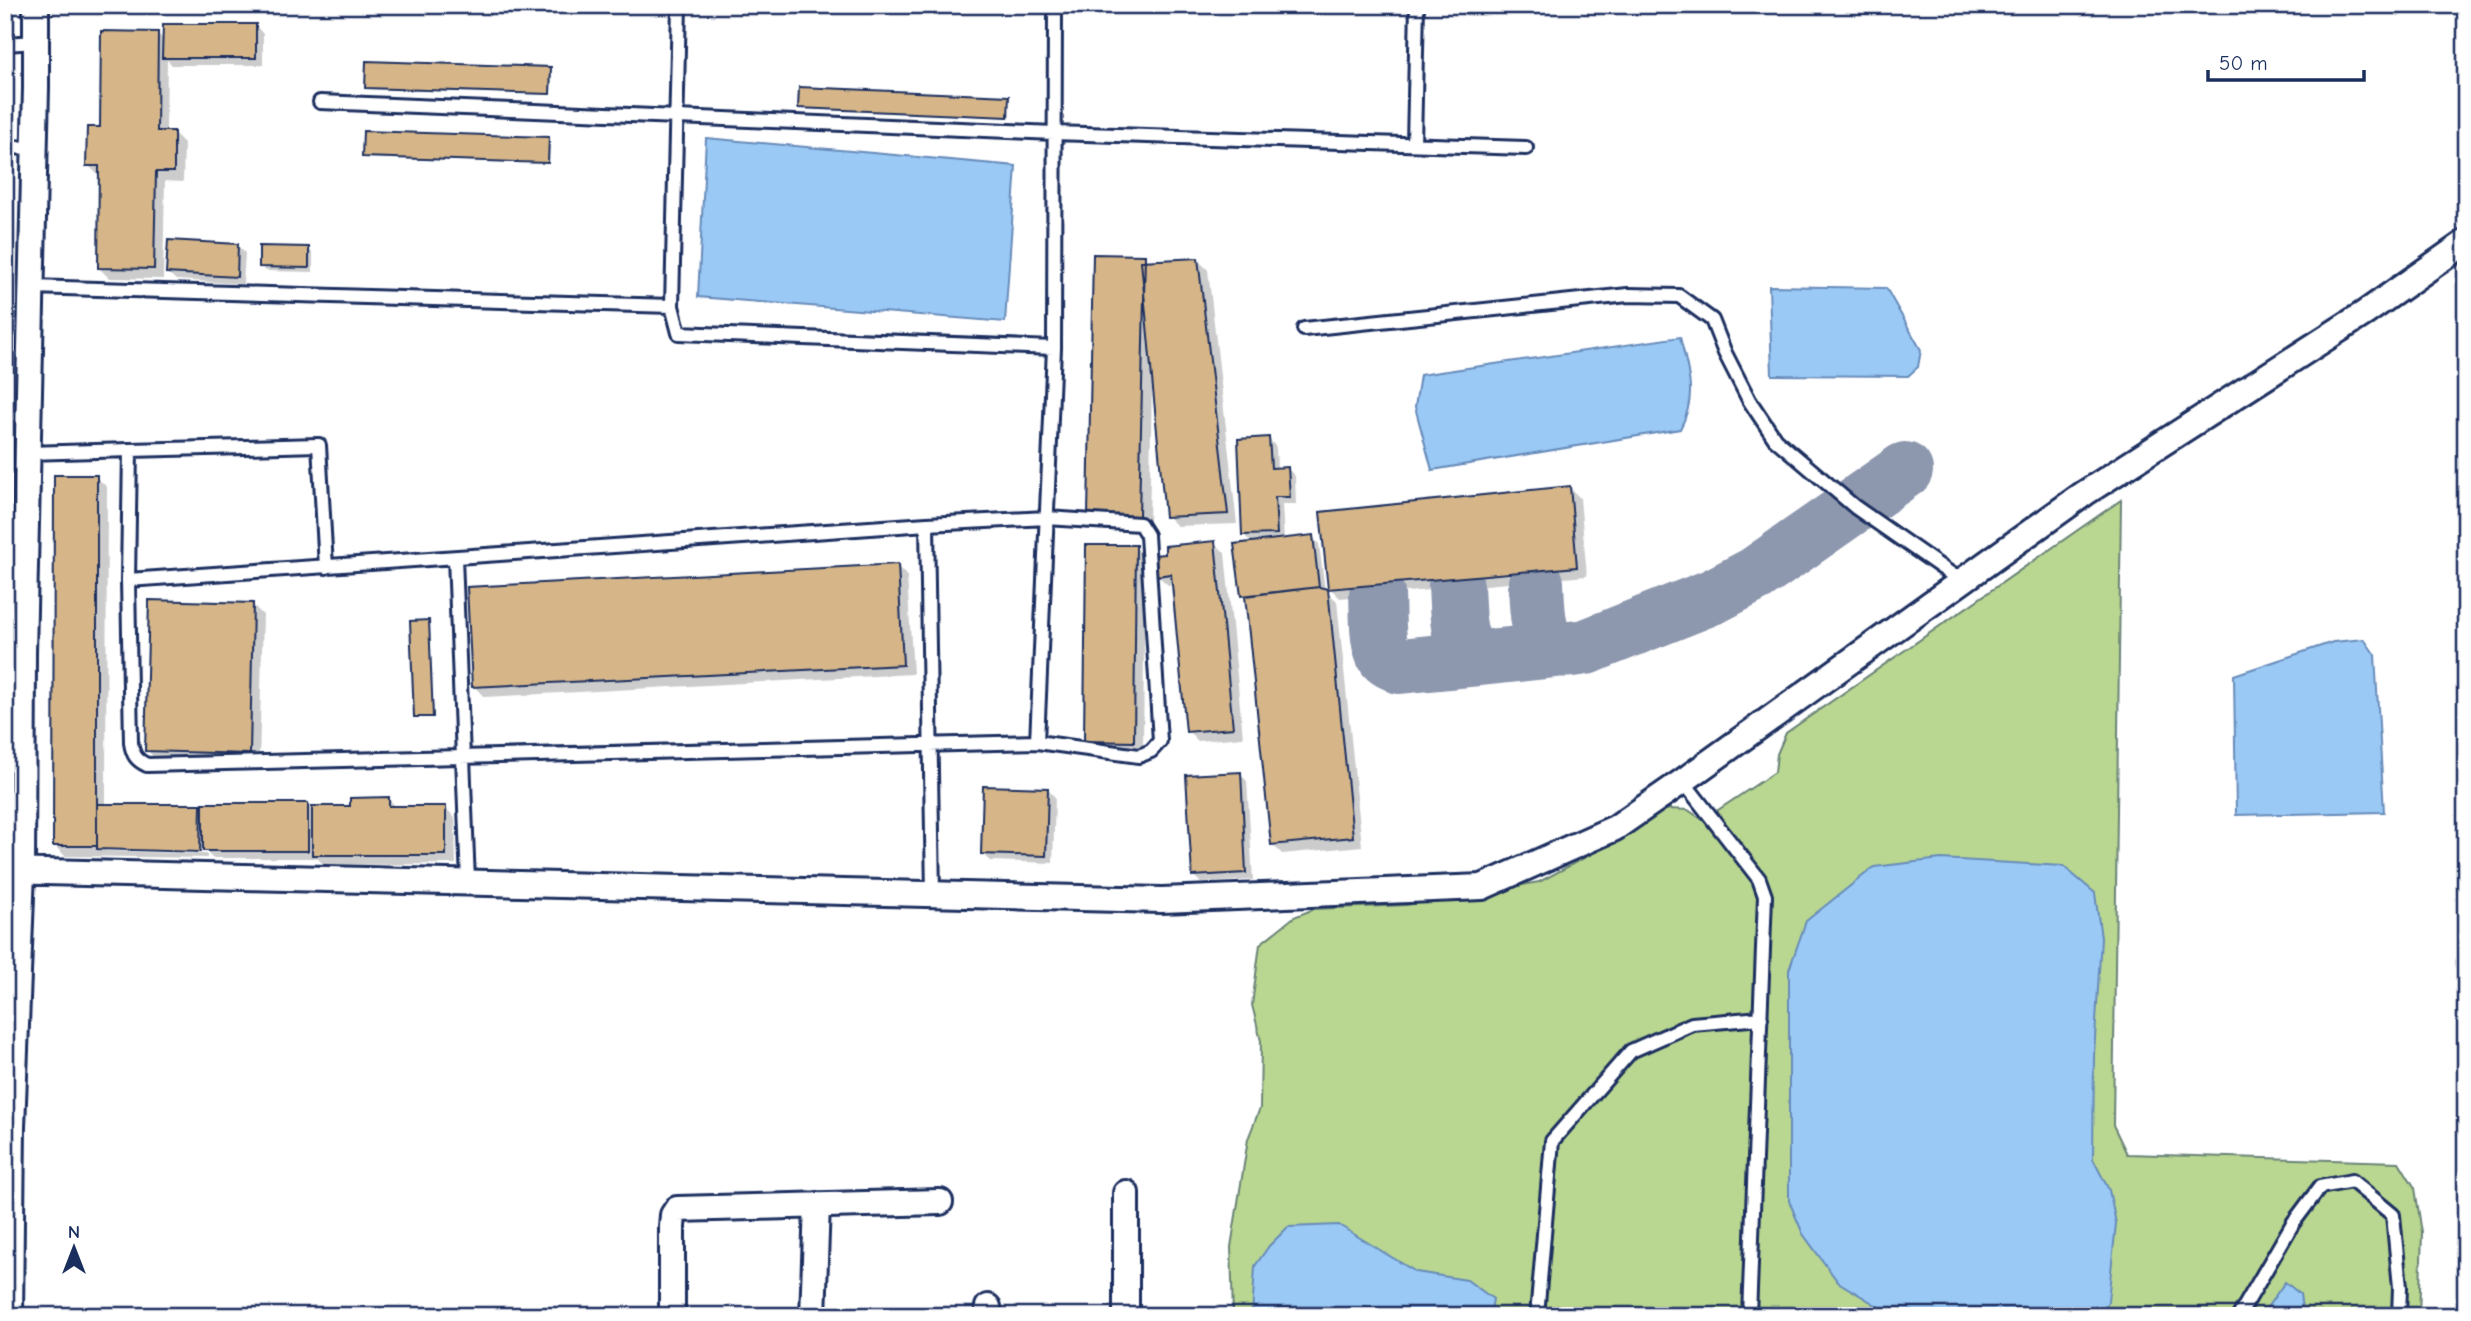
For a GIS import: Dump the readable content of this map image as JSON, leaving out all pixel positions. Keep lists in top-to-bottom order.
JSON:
{
  "scale_bar": "50 m",
  "north": "top"
}
